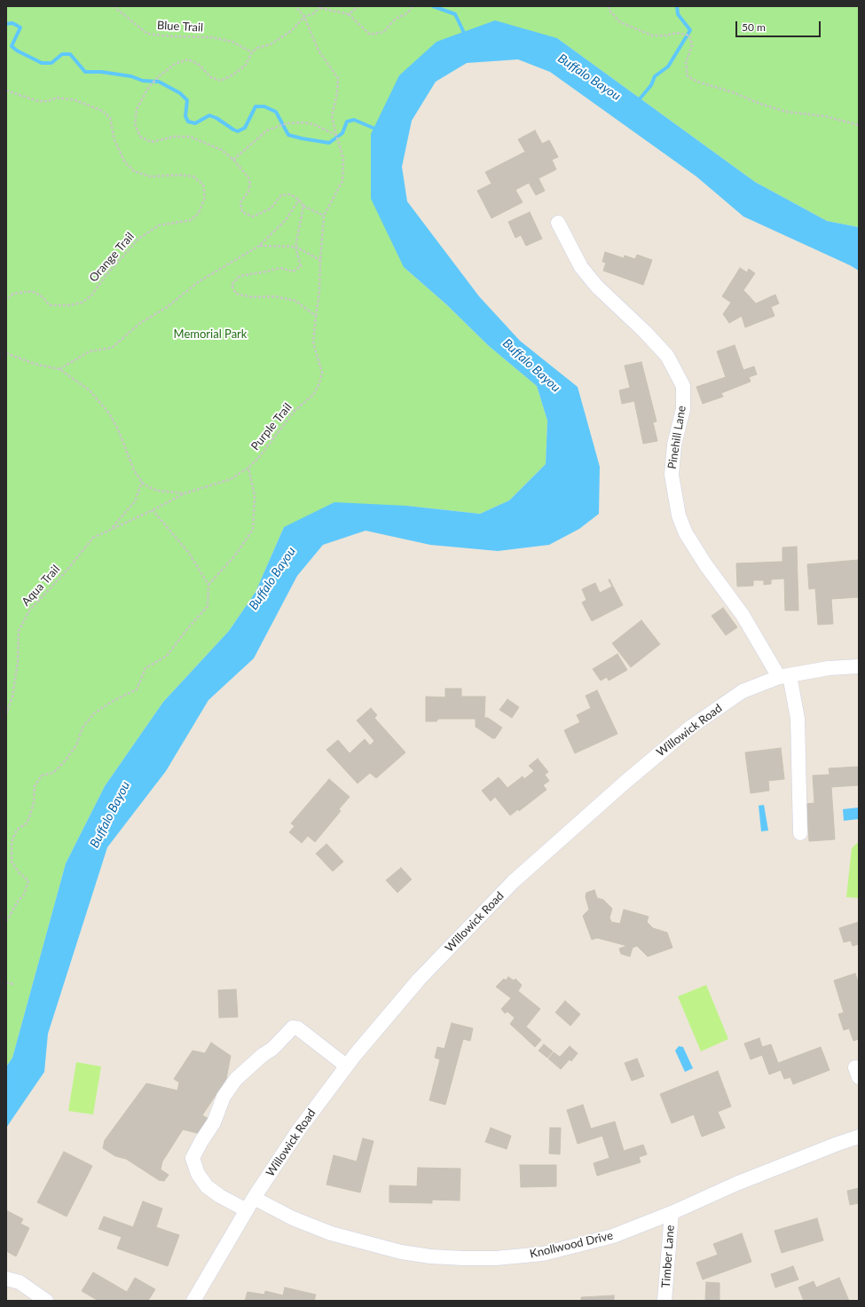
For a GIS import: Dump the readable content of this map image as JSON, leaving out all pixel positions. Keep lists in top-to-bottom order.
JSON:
{
  "streets": {
    "street": [
      "Pinehill Lane",
      "Willowick Road",
      "Knollwood Drive",
      "Timber Lane"
    ],
    "path": [
      "Blue Trail",
      "Orange Trail",
      "Purple Trail",
      "Aqua Trail"
    ]
  },
  "crossings": [
    ["Purple Trail", "Aqua Trail"],
    ["Pinehill Lane", "Willowick Road"],
    ["Willowick Road", "Knollwood Drive"],
    ["Knollwood Drive", "Timber Lane"]
  ],
  "water": ["Buffalo Bayou"],
  "parks": ["Memorial Park"],
  "scale_bar": "50 m"
}
